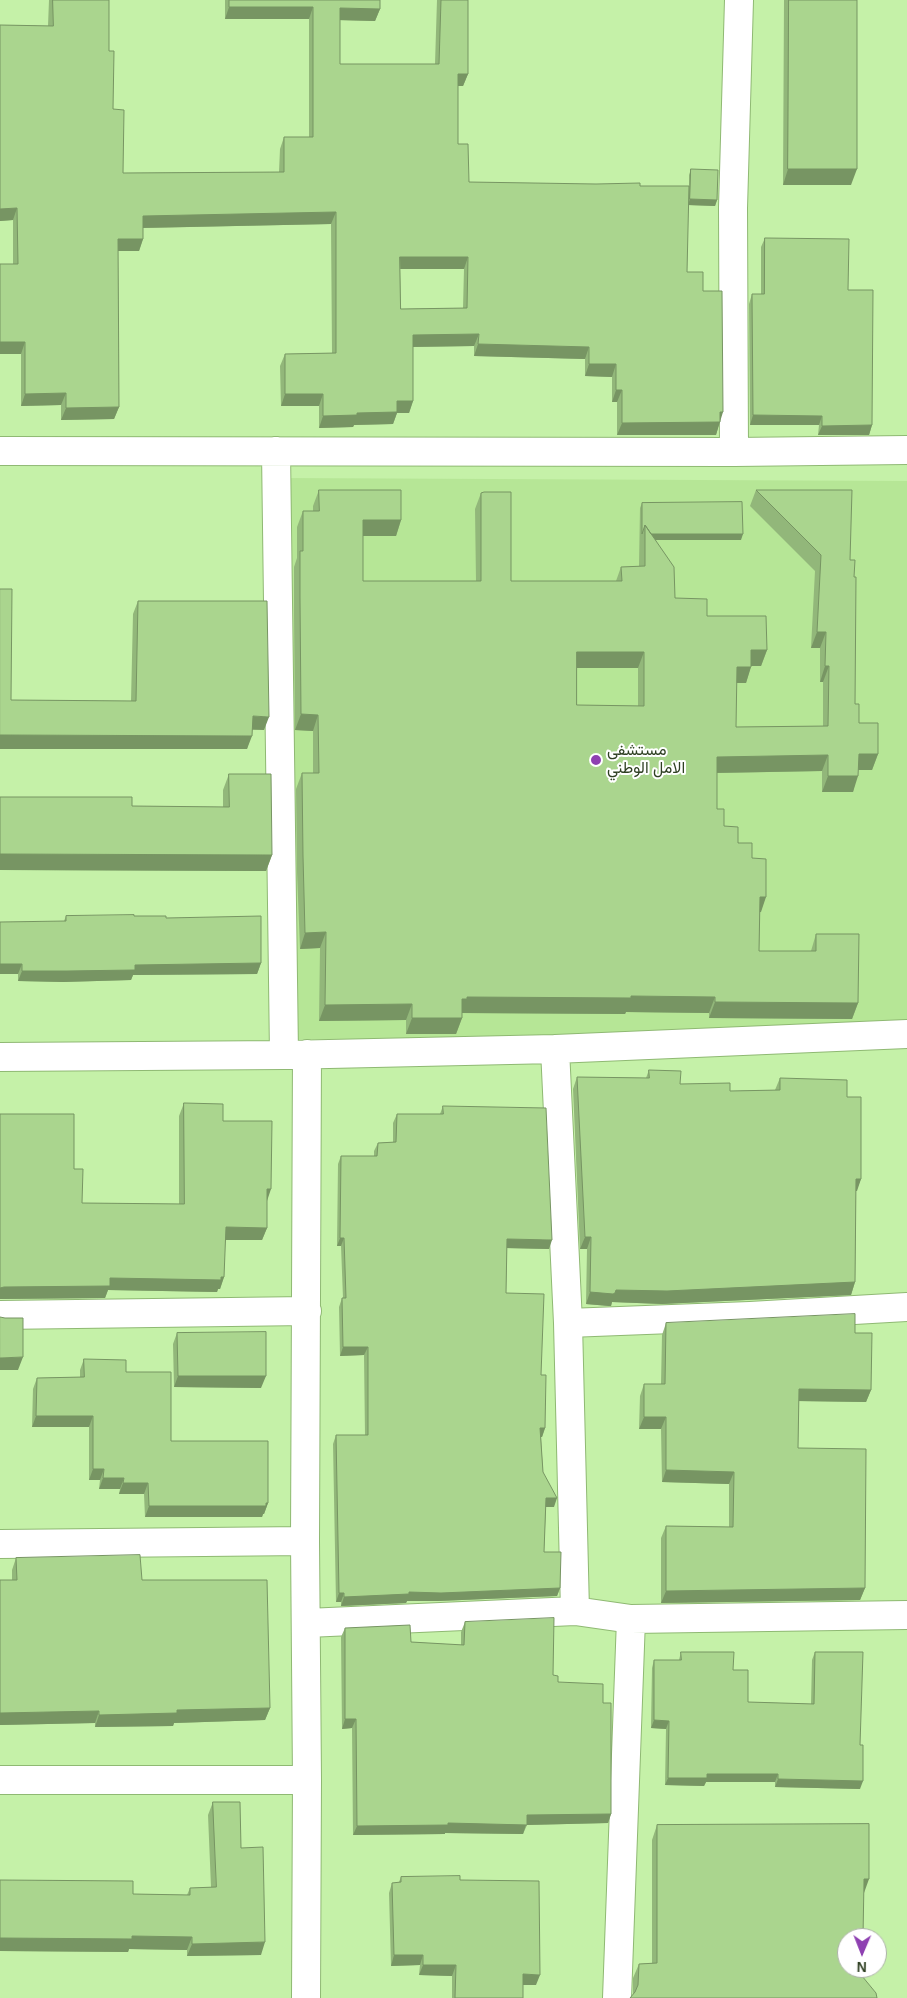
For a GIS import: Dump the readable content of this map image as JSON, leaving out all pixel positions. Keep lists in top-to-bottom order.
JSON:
{
  "places": ["مستشفى الامل الوطني"],
  "north": "bottom"
}
